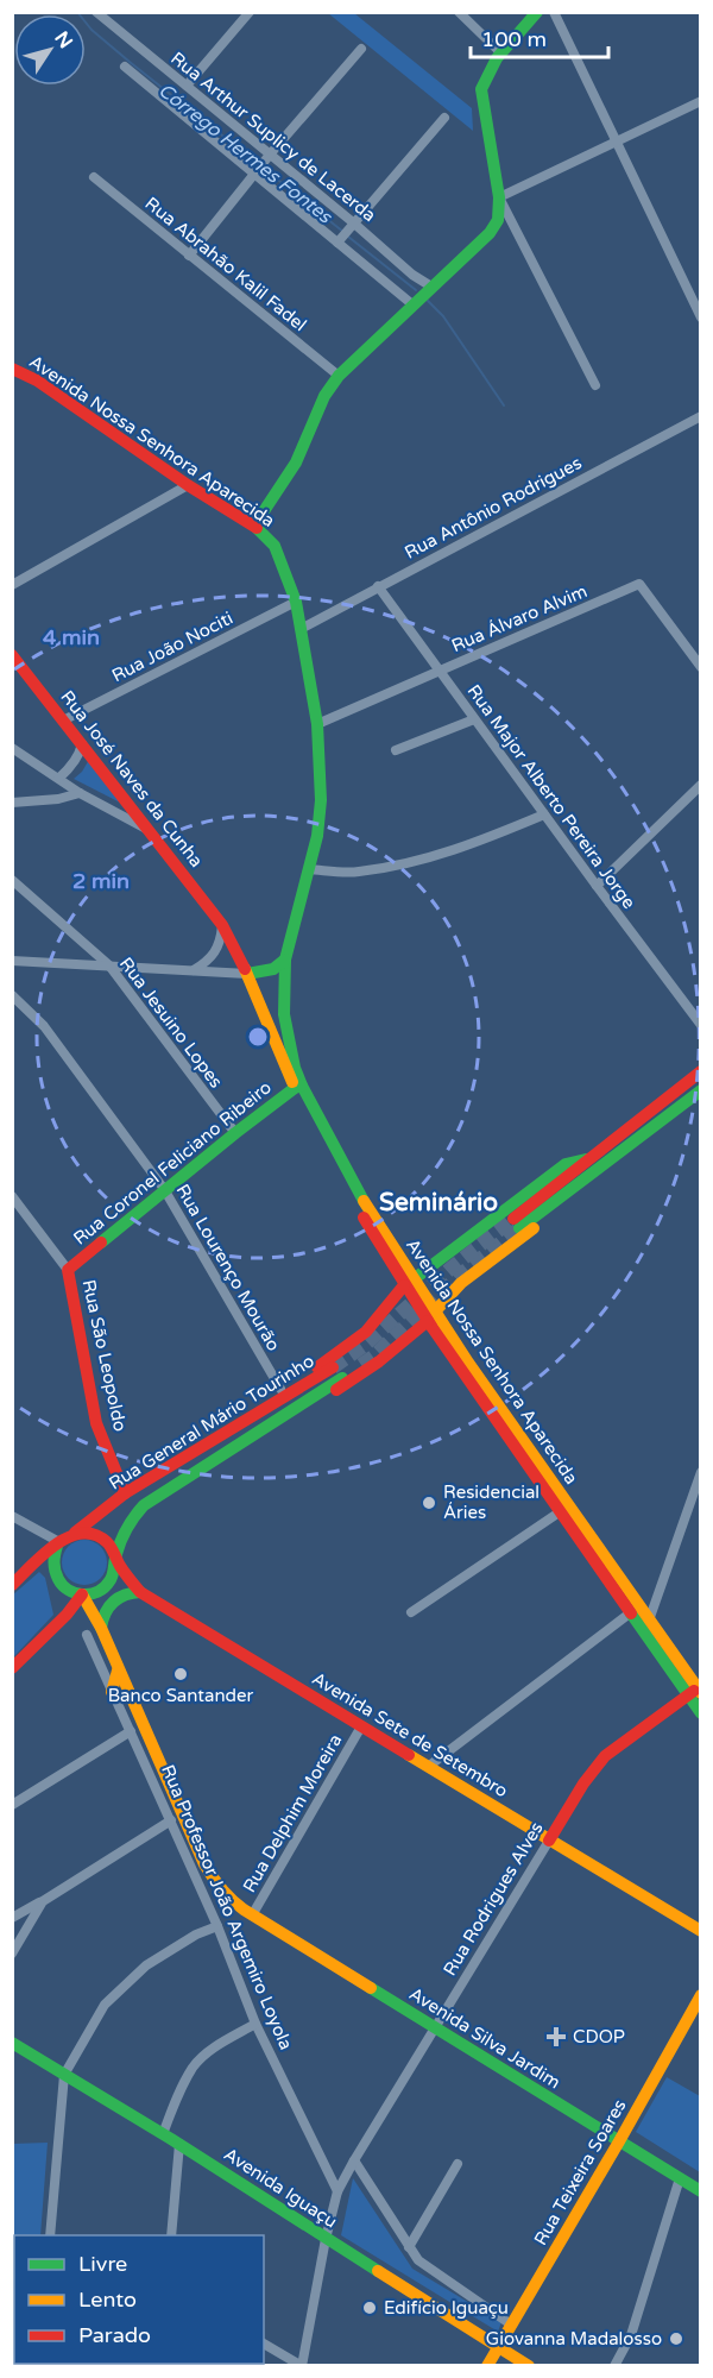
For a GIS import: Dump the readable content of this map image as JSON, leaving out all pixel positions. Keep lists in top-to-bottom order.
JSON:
{
  "streets": {
    "main road": [
      "Avenida Nossa Senhora Aparecida",
      "Rua José Naves da Cunha",
      "Rua Coronel Feliciano Ribeiro",
      "Rua São Leopoldo",
      "Rua General Mário Tourinho",
      "Avenida Sete de Setembro",
      "Rua Rodrigues Alves",
      "Rua Professor João Argemiro Loyola",
      "Avenida Silva Jardim",
      "Rua Teixeira Soares",
      "Avenida Iguaçu"
    ],
    "street": [
      "Rua Arthur Suplicy de Lacerda",
      "Rua Abrahão Kalil Fadel",
      "Rua Antônio Rodrigues",
      "Rua Álvaro Alvim",
      "Rua João Nociti",
      "Rua Major Alberto Pereira Jorge",
      "Rua Jesuino Lopes",
      "Rua Lourenço Mourão",
      "Rua Delphim Moreira"
    ]
  },
  "crossings": [
    ["Avenida Nossa Senhora Aparecida", "Rua Antônio Rodrigues"],
    ["Avenida Nossa Senhora Aparecida", "Rua Álvaro Alvim"],
    ["Avenida Nossa Senhora Aparecida", "Rua João Nociti"],
    ["Avenida Nossa Senhora Aparecida", "Rua José Naves da Cunha"],
    ["Avenida Nossa Senhora Aparecida", "Rua Coronel Feliciano Ribeiro"],
    ["Avenida Nossa Senhora Aparecida", "Rua Rodrigues Alves"],
    ["Rua Antônio Rodrigues", "Rua Major Alberto Pereira Jorge"],
    ["Rua Álvaro Alvim", "Rua Major Alberto Pereira Jorge"],
    ["Rua João Nociti", "Rua José Naves da Cunha"],
    ["Rua José Naves da Cunha", "Rua Coronel Feliciano Ribeiro"],
    ["Rua Jesuino Lopes", "Rua Coronel Feliciano Ribeiro"],
    ["Rua Coronel Feliciano Ribeiro", "Rua Lourenço Mourão"],
    ["Rua Coronel Feliciano Ribeiro", "Rua São Leopoldo"],
    ["Rua São Leopoldo", "Rua General Mário Tourinho"],
    ["Rua General Mário Tourinho", "Avenida Sete de Setembro"],
    ["Rua General Mário Tourinho", "Rua Professor João Argemiro Loyola"],
    ["Avenida Sete de Setembro", "Rua Delphim Moreira"],
    ["Avenida Sete de Setembro", "Rua Rodrigues Alves"],
    ["Avenida Sete de Setembro", "Rua Professor João Argemiro Loyola"],
    ["Rua Delphim Moreira", "Rua Professor João Argemiro Loyola"],
    ["Rua Delphim Moreira", "Avenida Silva Jardim"],
    ["Rua Rodrigues Alves", "Rua Professor João Argemiro Loyola"],
    ["Rua Rodrigues Alves", "Avenida Silva Jardim"],
    ["Rua Rodrigues Alves", "Avenida Iguaçu"],
    ["Rua Professor João Argemiro Loyola", "Avenida Silva Jardim"],
    ["Avenida Silva Jardim", "Rua Teixeira Soares"],
    ["Rua Teixeira Soares", "Avenida Iguaçu"]
  ],
  "districts": ["Seminário"],
  "water": ["Córrego Hermes Fontes"],
  "places": {
    "other": [
      "Residencial Áries",
      "Banco Santander",
      "Edifício Iguaçu",
      "Giovanna Madalosso"
    ],
    "health": ["CDOP"]
  },
  "legend": ["Livre", "Lento", "Parado"],
  "scale_bar": "100 m",
  "north": "top right",
  "rings": ["4 min", "2 min"]
}
